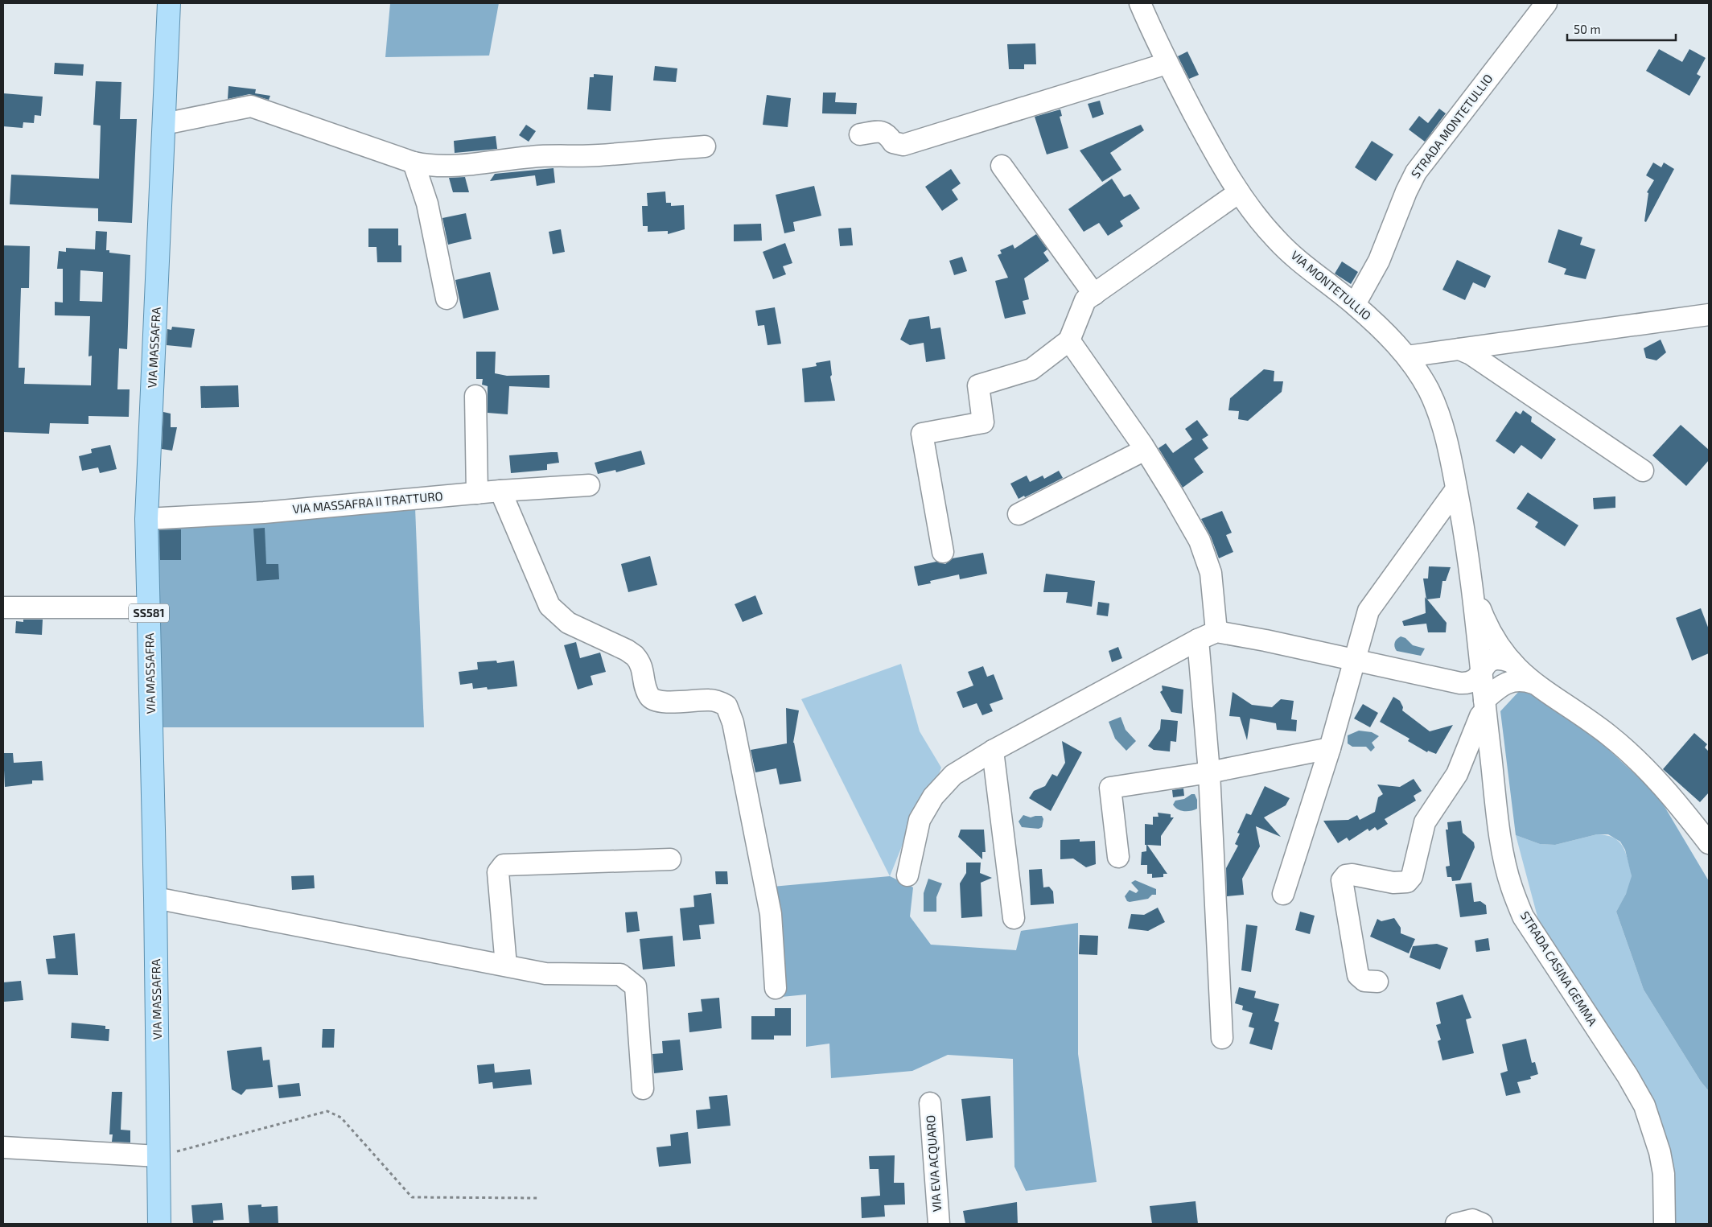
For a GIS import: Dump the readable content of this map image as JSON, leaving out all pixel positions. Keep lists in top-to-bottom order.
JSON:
{
  "streets": {
    "main road": ["VIA MASSAFRA", "SS581"],
    "street": [
      "STRADA MONTETULLIO",
      "VIA MONTETULLIO",
      "VIA MASSAFRA II TRATTURO",
      "STRADA CASINA GEMMA",
      "VIA EVA ACQUARO"
    ]
  },
  "crossings": [
    ["STRADA MONTETULLIO", "VIA MONTETULLIO"],
    ["VIA MONTETULLIO", "STRADA CASINA GEMMA"],
    ["VIA MASSAFRA", "VIA MASSAFRA II TRATTURO"]
  ],
  "scale_bar": "50 m"
}
